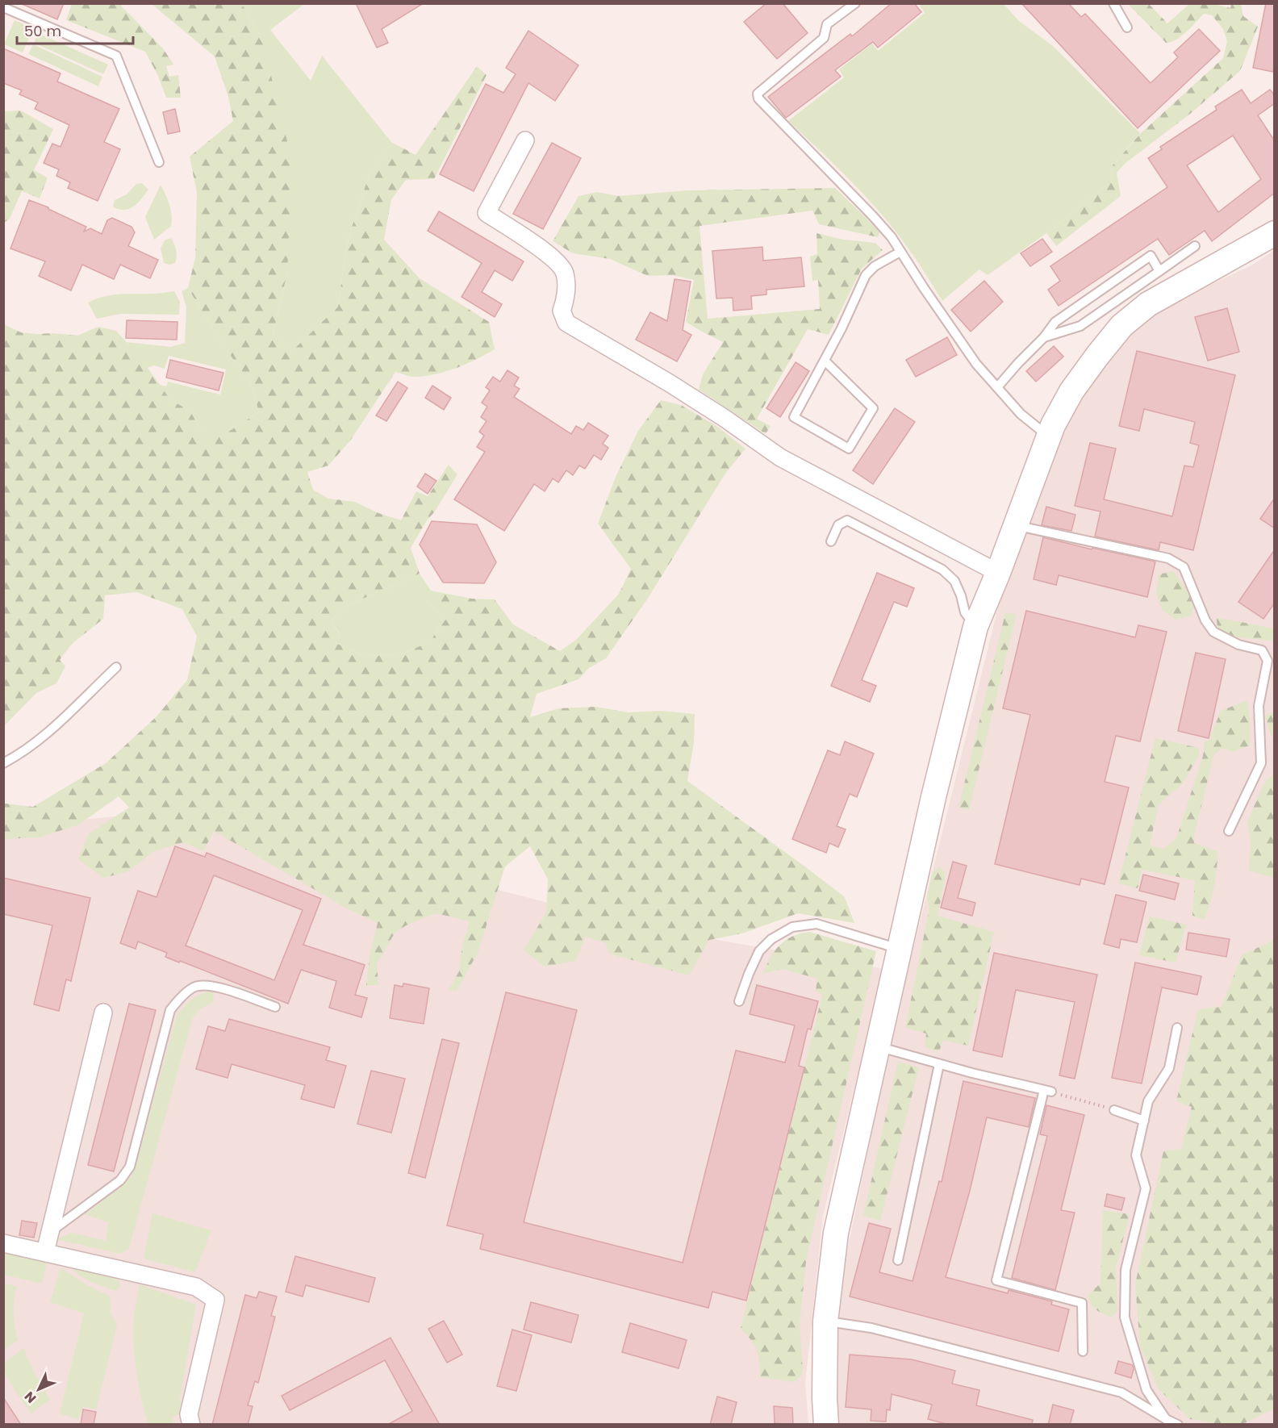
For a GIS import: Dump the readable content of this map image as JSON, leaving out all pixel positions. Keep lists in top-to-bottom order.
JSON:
{
  "scale_bar": "50 m",
  "north": "bottom left"
}
